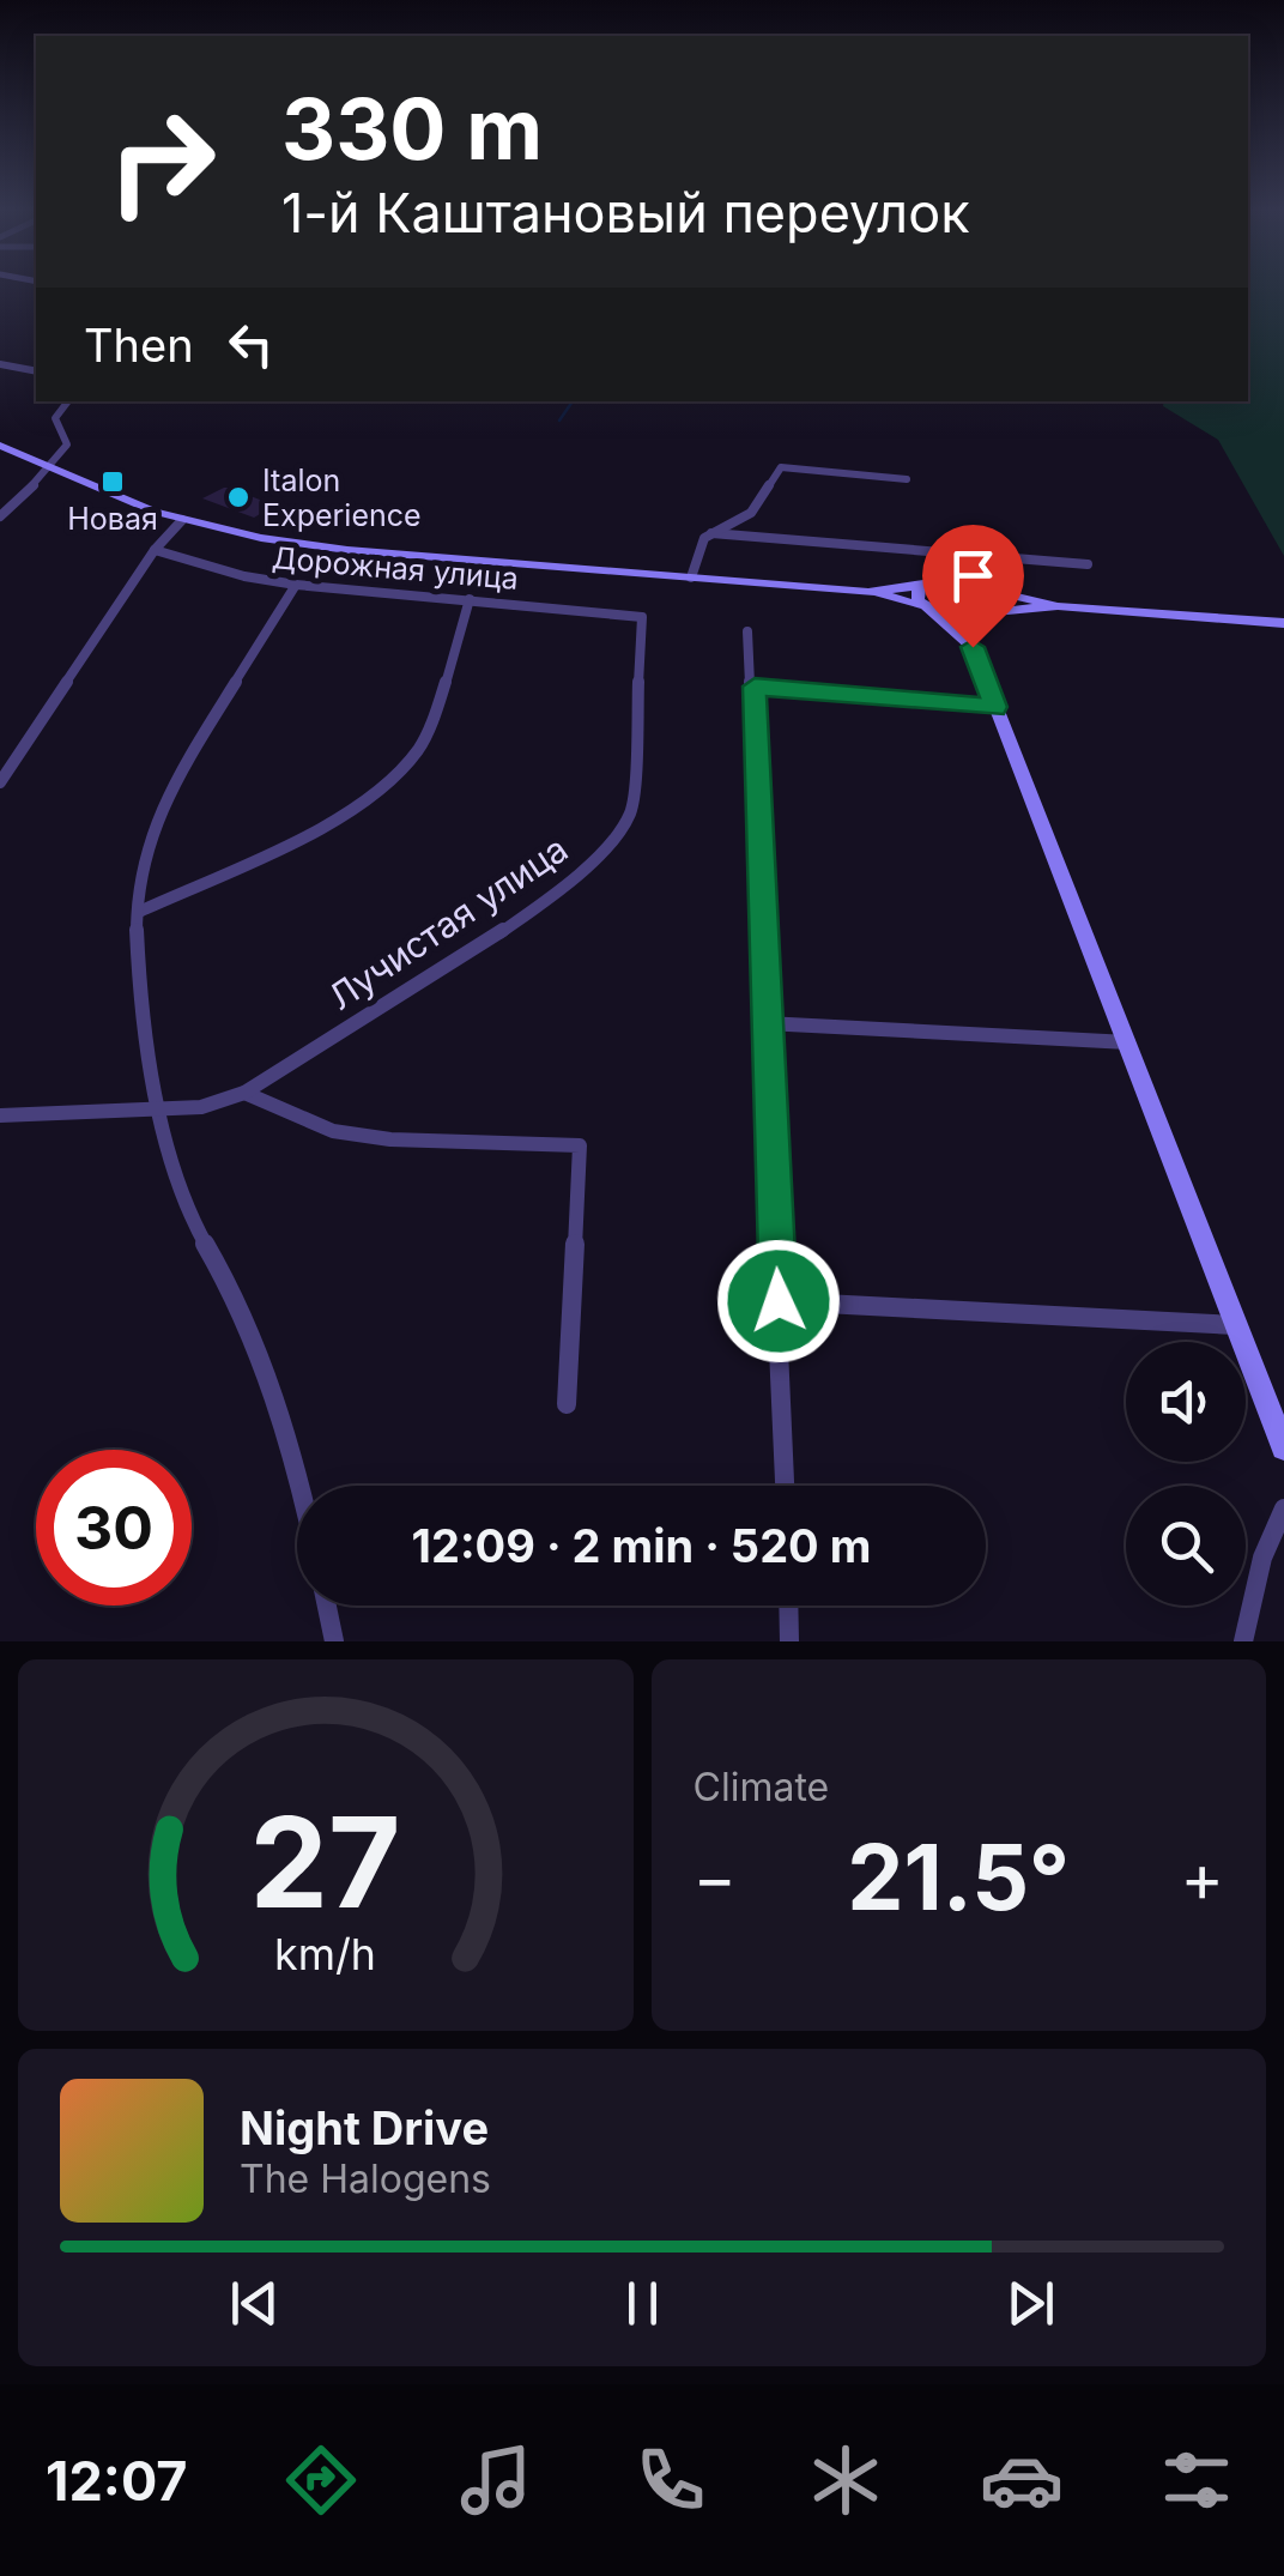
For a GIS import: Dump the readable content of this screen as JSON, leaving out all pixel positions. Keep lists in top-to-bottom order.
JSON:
{
  "streets": {
    "street": ["Дорожная улица", "Лучистая улица"]
  },
  "crossings": [
    ["Дорожная улица", "Лучистая улица"]
  ],
  "places": {
    "transit": ["Новая"],
    "other": ["Italon Experience"]
  },
  "page": {
    "turn": ["330 m", "1-й Каштановый переулок"],
    "then": "Then",
    "limit": "30",
    "trip": "12:09 · 2 min · 520 m",
    "tile": "Climate",
    "heat": ["−", "21.5°", "+"],
    "song": ["Night Drive", "The Halogens"],
    "tabs": "12:07",
    "gauge": ["27", "km/h"]
  }
}
